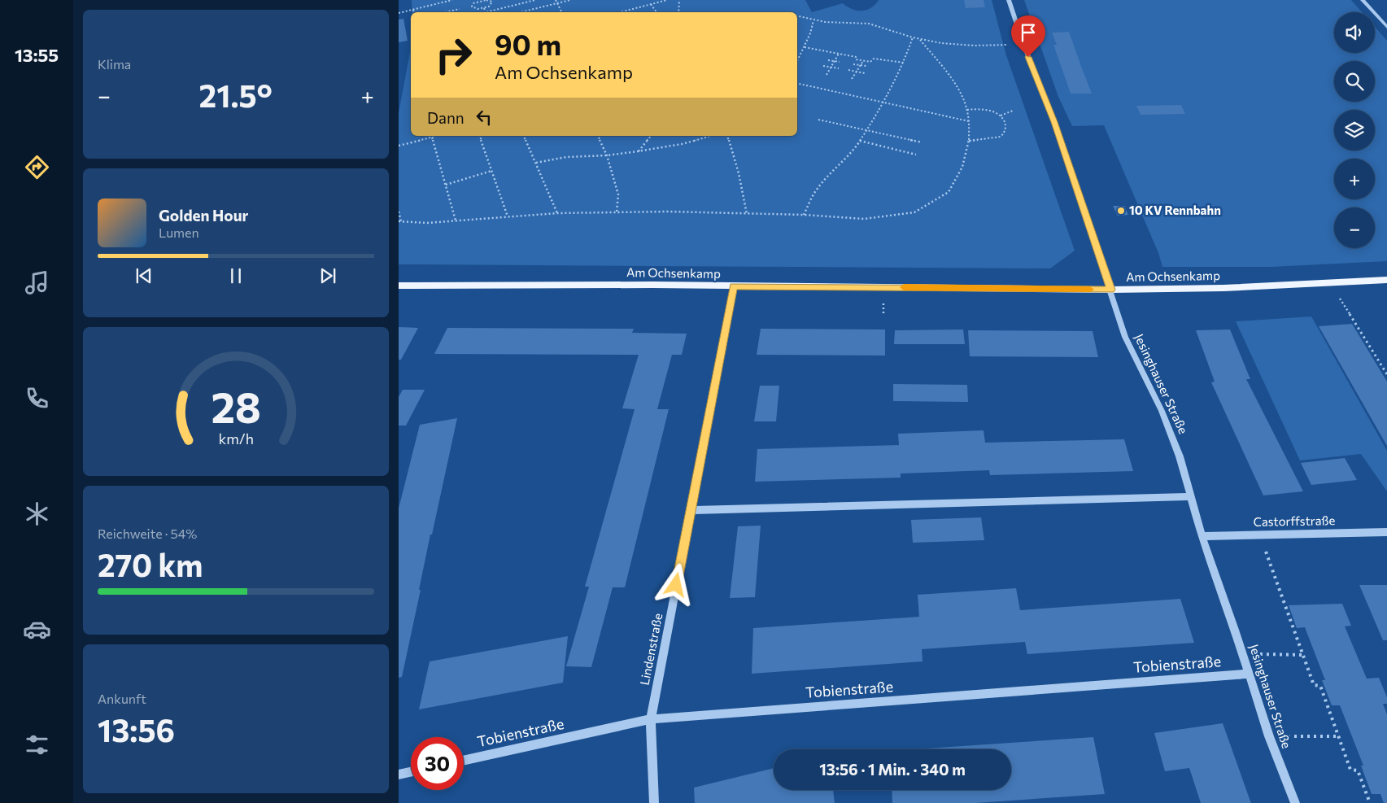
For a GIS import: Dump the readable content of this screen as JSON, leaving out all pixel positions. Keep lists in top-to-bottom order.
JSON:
{
  "streets": {
    "main road": ["Am Ochsenkamp"],
    "street": [
      "Jesinghauser Straße",
      "Castorffstraße",
      "Lindenstraße",
      "Tobienstraße"
    ]
  },
  "crossings": [
    ["Am Ochsenkamp", "Jesinghauser Straße"],
    ["Am Ochsenkamp", "Lindenstraße"],
    ["Jesinghauser Straße", "Castorffstraße"],
    ["Jesinghauser Straße", "Tobienstraße"],
    ["Lindenstraße", "Tobienstraße"]
  ],
  "places": ["10 KV Rennbahn"],
  "page": {
    "tabs": "13:55",
    "tile": [
      "Klima",
      ["Reichweite · 54%", "270 km"],
      ["Ankunft", "13:56"]
    ],
    "map_buttons": ["+", "−"],
    "turn": ["90 m", "Am Ochsenkamp"],
    "heat": ["−", "21.5°", "+"],
    "then": "Dann",
    "song": ["Golden Hour", "Lumen"],
    "limit": "30",
    "trip": "13:56 · 1 Min. · 340 m",
    "gauge": ["28", "km/h"]
  }
}
